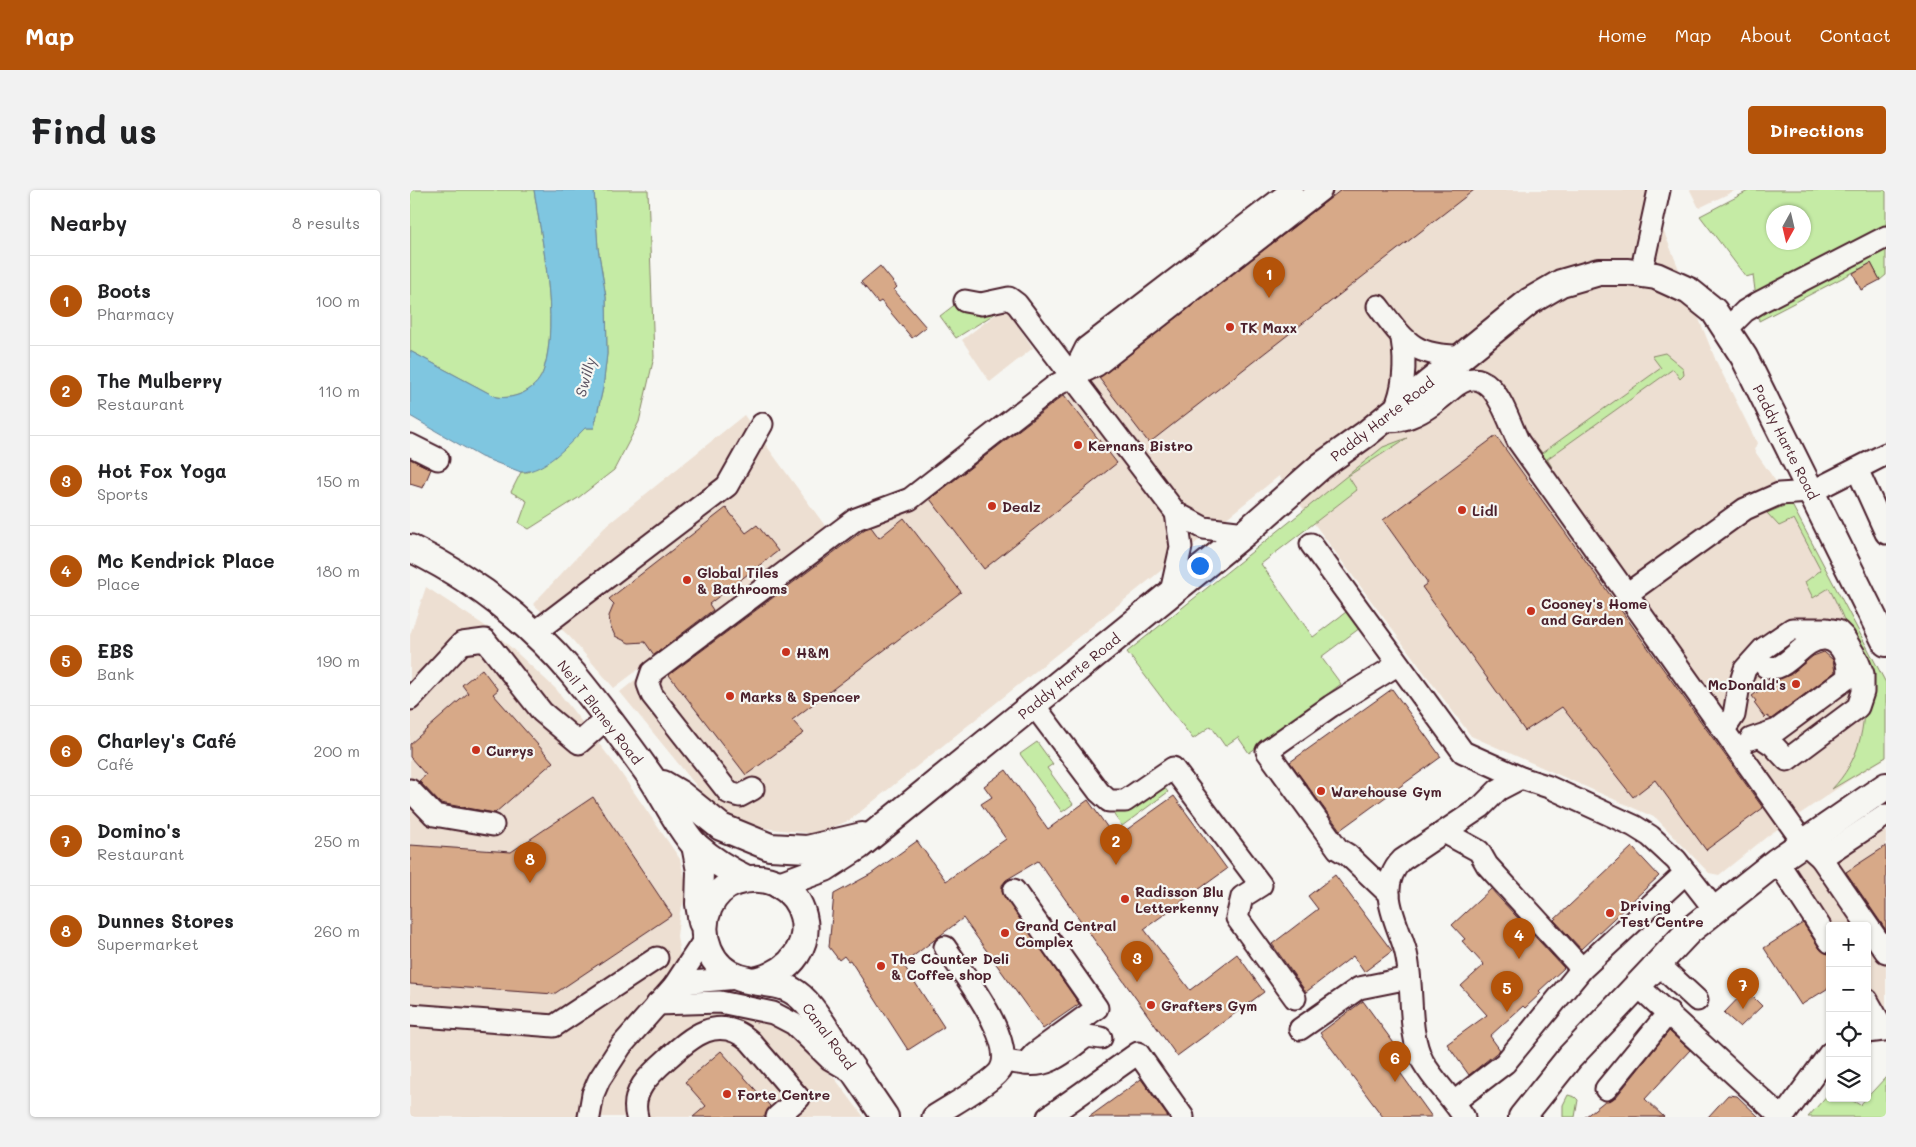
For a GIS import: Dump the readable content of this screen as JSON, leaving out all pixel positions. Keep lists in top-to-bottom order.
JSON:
{
  "streets": {
    "main road": ["Paddy Harte Road", "Neil T Blaney Road", "Canal Road"]
  },
  "crossings": [
    ["Paddy Harte Road", "Neil T Blaney Road"],
    ["Paddy Harte Road", "Canal Road"],
    ["Neil T Blaney Road", "Canal Road"]
  ],
  "water": ["Swilly"],
  "places": [
    "TK Maxx",
    "Kernans Bistro",
    "Dealz",
    "Lidl",
    "Global Tiles & Bathrooms",
    "Cooney's Home and Garden",
    "H&M",
    "McDonald's",
    "Marks & Spencer",
    "Currys",
    "Warehouse Gym",
    "Radisson Blu Letterkenny",
    "Driving Test Centre",
    "Grand Central Complex",
    "The Counter Deli & Coffee shop",
    "Grafters Gym",
    "Forte Centre"
  ],
  "north": "bottom",
  "page": {
    "header": "Map",
    "nav": [
      "Home",
      "Map",
      "About",
      "Contact"
    ],
    "buttons": "Directions",
    "title": "Find us",
    "heading": ["Nearby", "8 results"],
    "list": [
      {
        "mark": "1",
        "name": "Boots",
        "note": "Pharmacy",
        "value": "100 m"
      },
      {
        "mark": "2",
        "name": "The Mulberry",
        "note": "Restaurant",
        "value": "110 m"
      },
      {
        "mark": "3",
        "name": "Hot Fox Yoga",
        "note": "Sports",
        "value": "150 m"
      },
      {
        "mark": "4",
        "name": "Mc Kendrick Place",
        "note": "Place",
        "value": "180 m"
      },
      {
        "mark": "5",
        "name": "EBS",
        "note": "Bank",
        "value": "190 m"
      },
      {
        "mark": "6",
        "name": "Charley's Café",
        "note": "Café",
        "value": "200 m"
      },
      {
        "mark": "7",
        "name": "Domino's",
        "note": "Restaurant",
        "value": "250 m"
      },
      {
        "mark": "8",
        "name": "Dunnes Stores",
        "note": "Supermarket",
        "value": "260 m"
      }
    ],
    "pins": [
      "1",
      "2",
      "8",
      "4",
      "3",
      "7",
      "5",
      "6"
    ],
    "map_buttons": ["+", "−"]
  }
}
